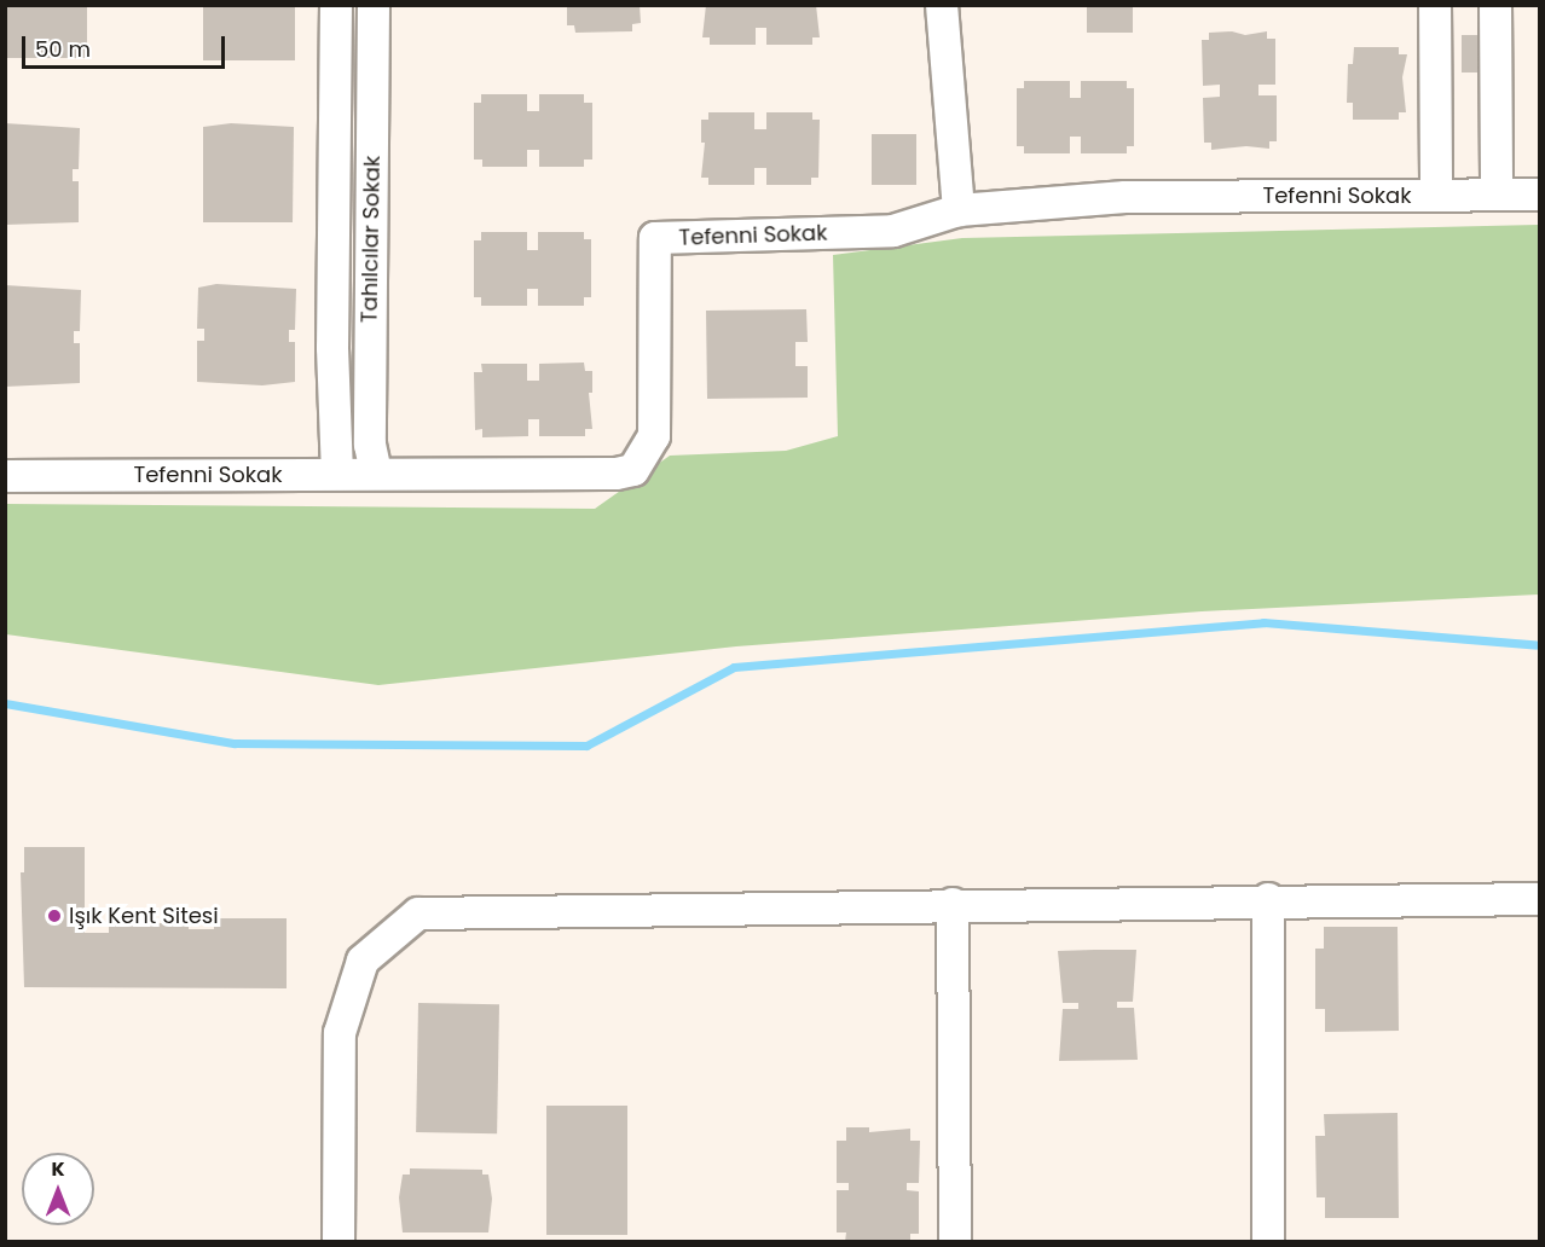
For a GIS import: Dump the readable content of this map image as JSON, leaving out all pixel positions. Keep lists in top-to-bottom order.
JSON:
{
  "streets": {
    "street": ["Tefenni Sokak", "Tahılcılar Sokak"]
  },
  "crossings": [
    ["Tefenni Sokak", "Tahılcılar Sokak"]
  ],
  "places": ["Işık Kent Sitesi"],
  "scale_bar": "50 m",
  "north": "top"
}
